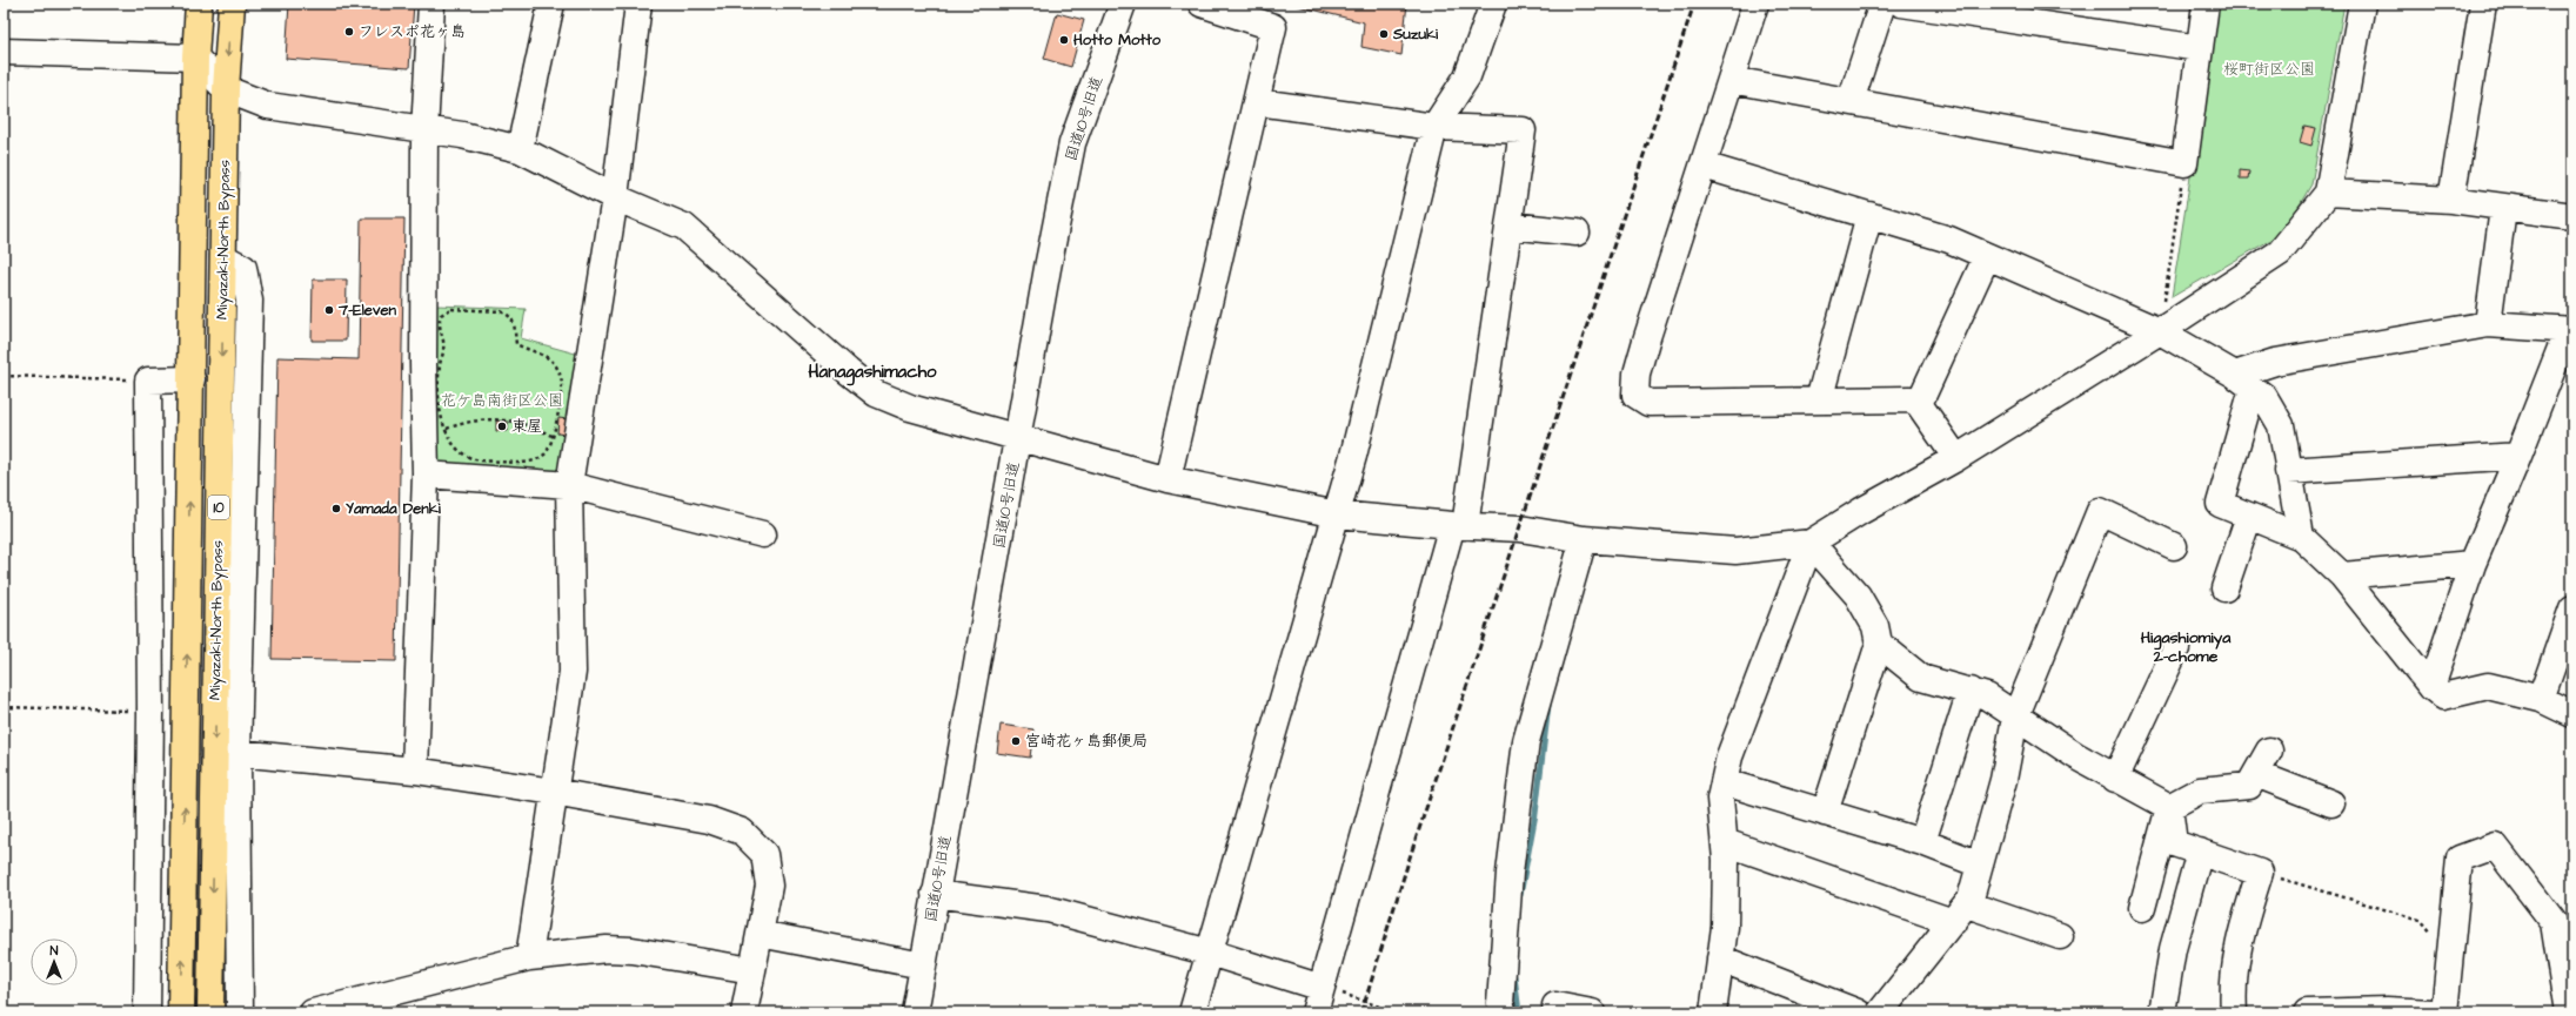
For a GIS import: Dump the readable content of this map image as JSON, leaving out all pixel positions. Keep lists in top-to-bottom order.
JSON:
{
  "streets": {
    "highway": ["Miyazaki-North Bypass", "10"],
    "street": ["国道10号旧道"]
  },
  "districts": ["Hanagashimacho", "Higashiomiya 2-chome"],
  "parks": ["桜町街区公園", "花ケ島南街区公園"],
  "places": [
    "フレスポ花ヶ島",
    "Suzuki",
    "Hotto Motto",
    "7-Eleven",
    "東屋",
    "Yamada Denki",
    "宮崎花ヶ島郵便局"
  ],
  "north": "top"
}
